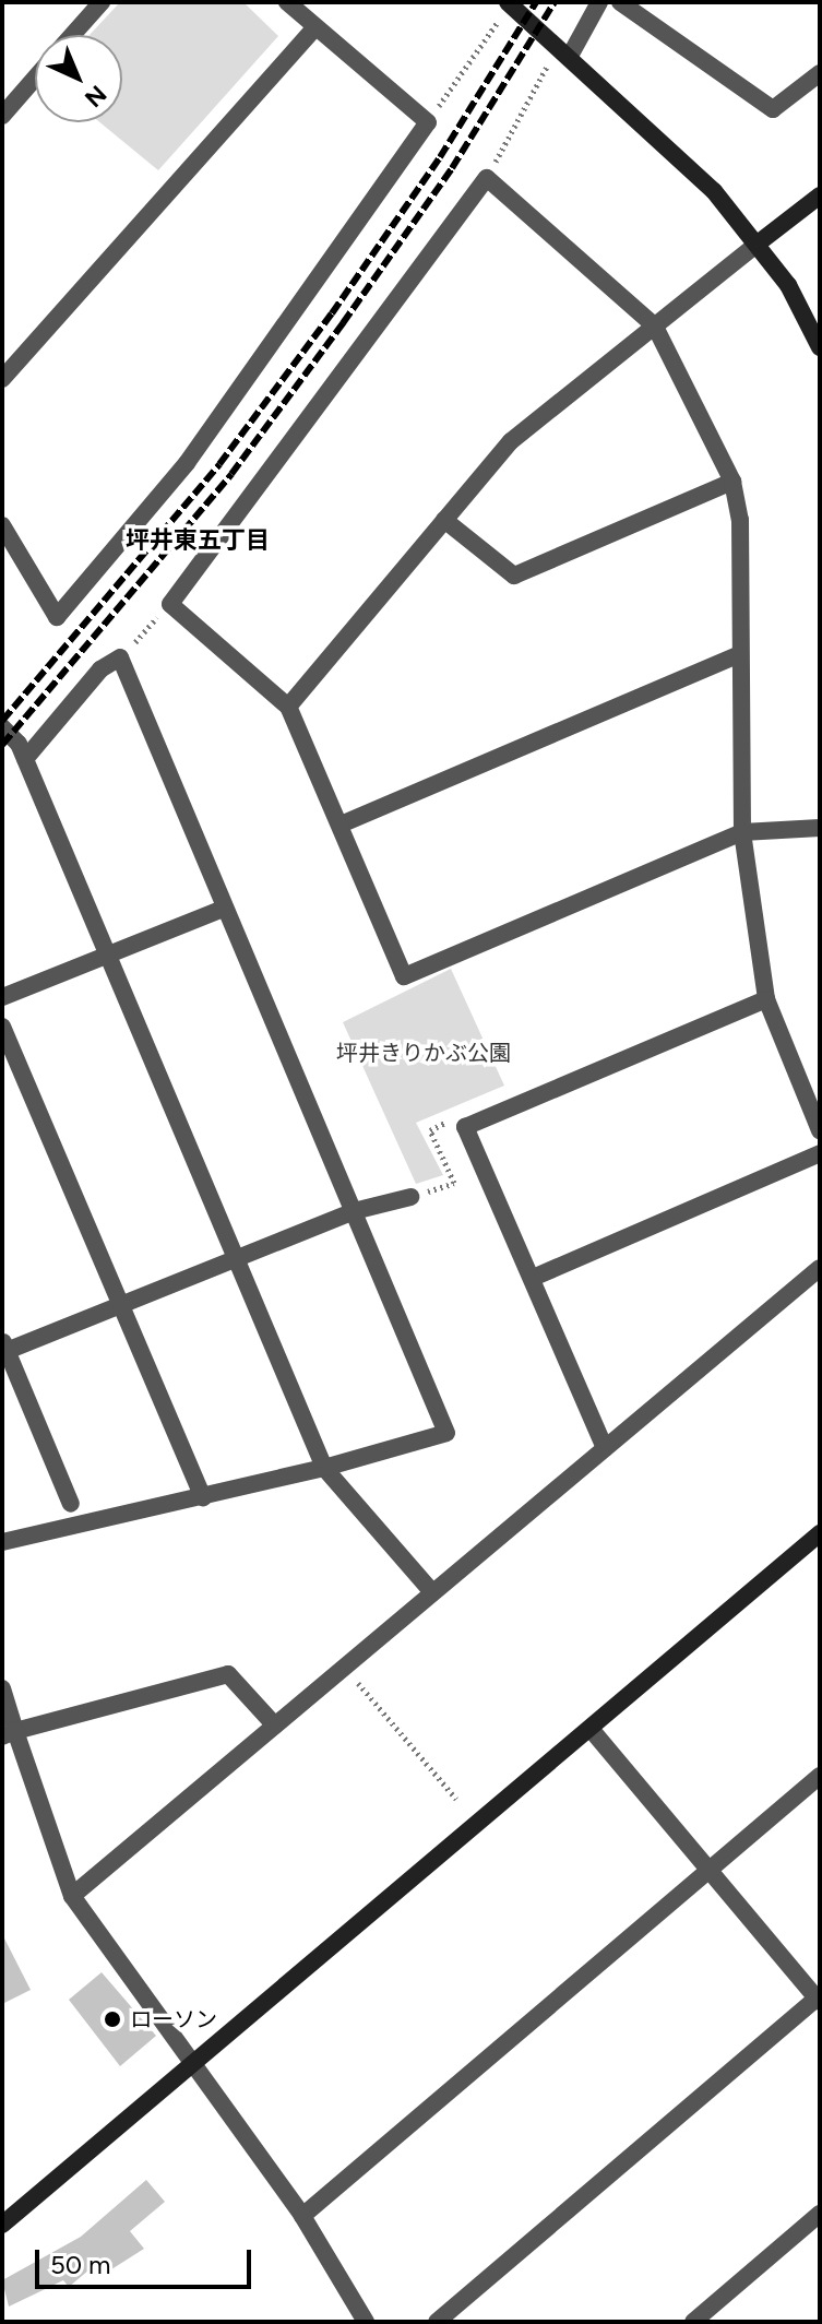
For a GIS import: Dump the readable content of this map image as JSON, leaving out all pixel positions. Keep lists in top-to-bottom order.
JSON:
{
  "districts": ["坪井東五丁目"],
  "parks": ["坪井きりかぶ公園"],
  "places": ["ローソン"],
  "scale_bar": "50 m",
  "north": "bottom right"
}
